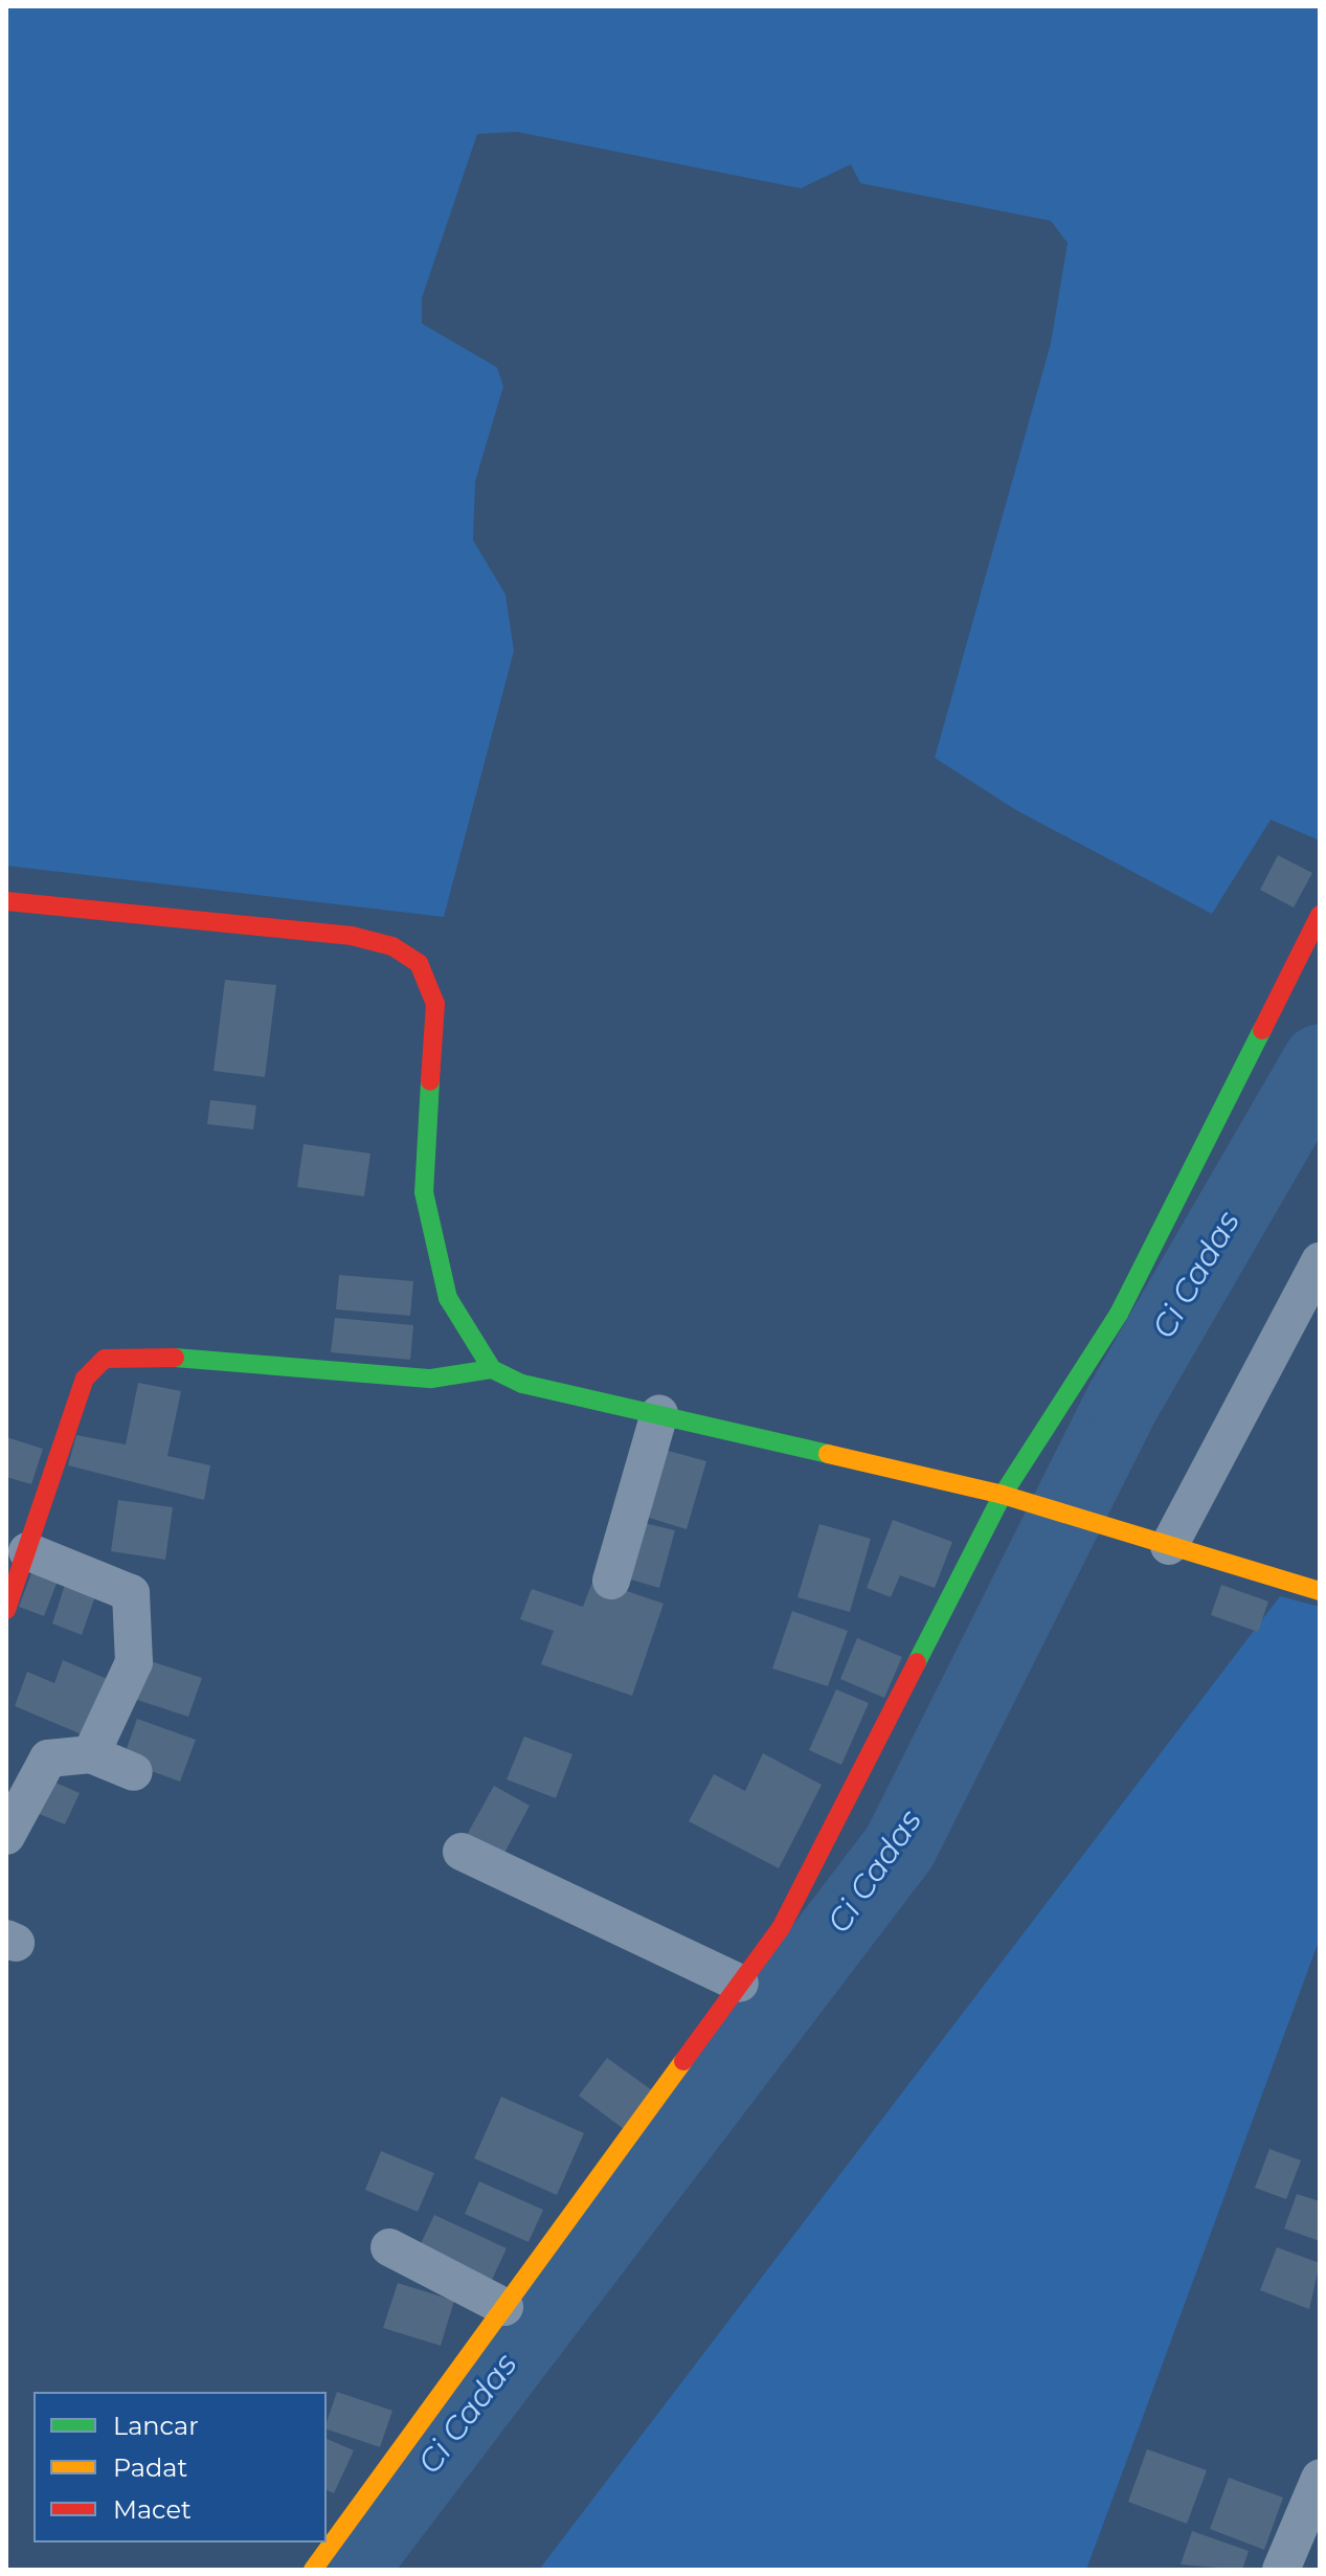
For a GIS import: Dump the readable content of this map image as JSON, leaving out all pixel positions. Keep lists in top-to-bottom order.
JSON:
{
  "water": ["Ci Cadas"],
  "legend": ["Lancar", "Padat", "Macet"]
}
